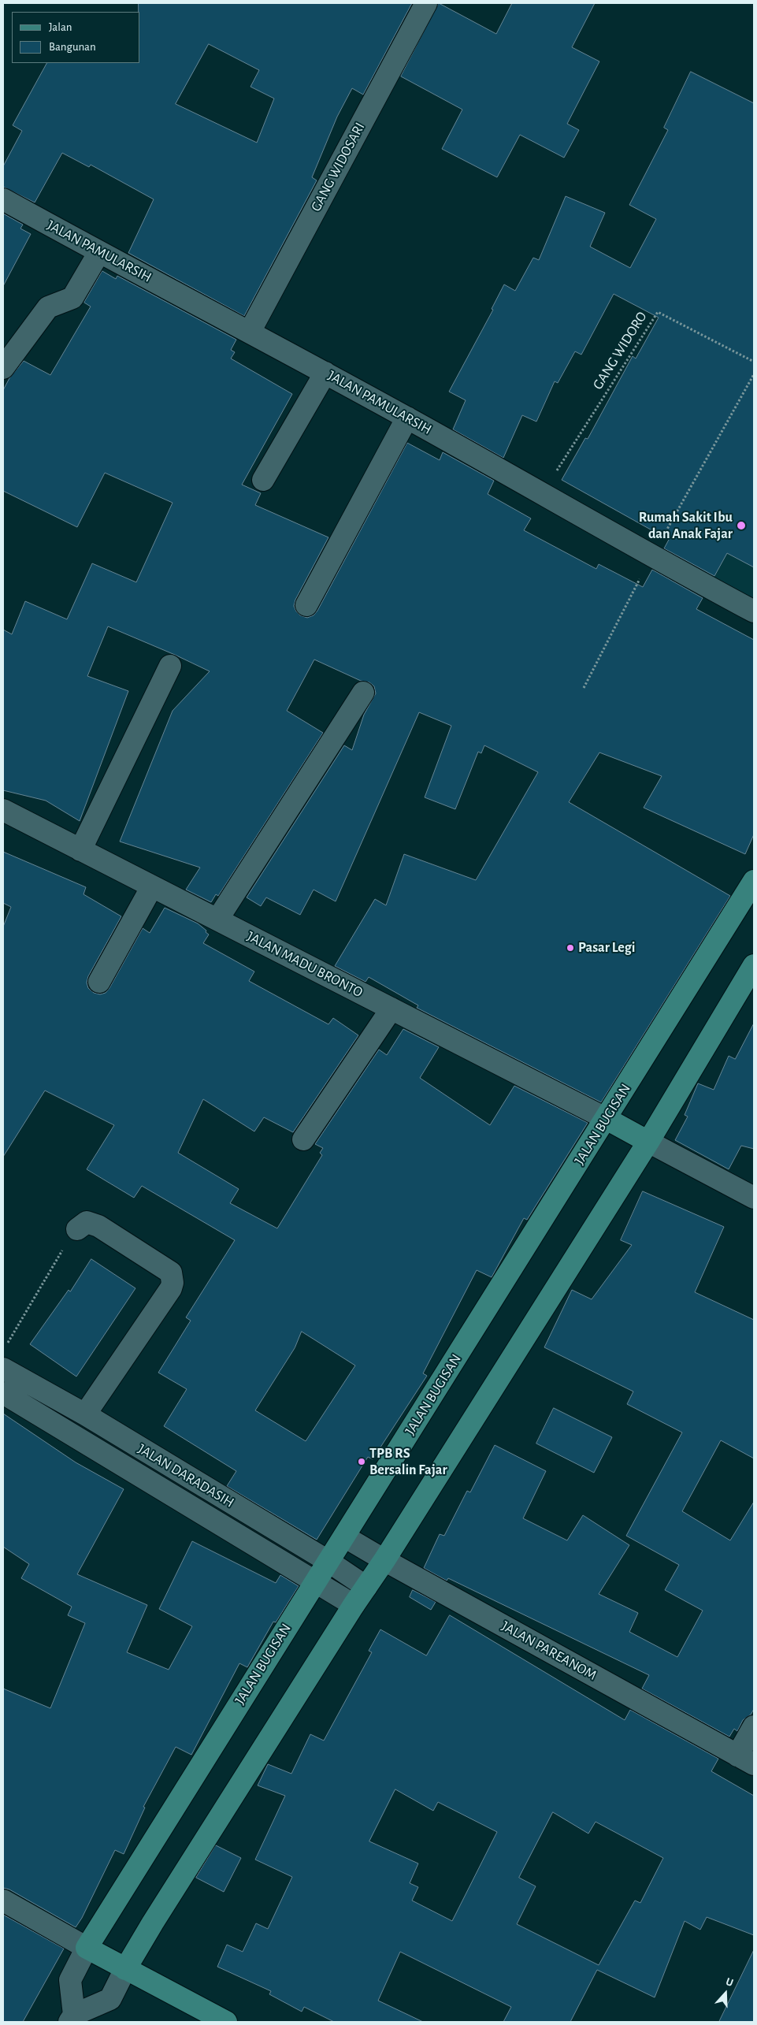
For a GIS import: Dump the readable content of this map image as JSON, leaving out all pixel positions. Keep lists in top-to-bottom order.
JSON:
{
  "streets": {
    "main road": ["JALAN BUGISAN"],
    "street": [
      "GANG WIDOSARI",
      "JALAN PAMULARSIH",
      "JALAN MADU BRONTO",
      "JALAN DARADASIH",
      "JALAN PAREANOM"
    ],
    "path": ["GANG WIDORO"]
  },
  "crossings": [
    ["GANG WIDOSARI", "JALAN PAMULARSIH"],
    ["JALAN PAMULARSIH", "GANG WIDORO"],
    ["JALAN MADU BRONTO", "JALAN BUGISAN"],
    ["JALAN BUGISAN", "JALAN DARADASIH"],
    ["JALAN BUGISAN", "JALAN PAREANOM"]
  ],
  "places": ["Rumah Sakit Ibu dan Anak Fajar", "Pasar Legi", "TPB RS Bersalin Fajar"],
  "legend": ["Jalan", "Bangunan"],
  "north": "top"
}
